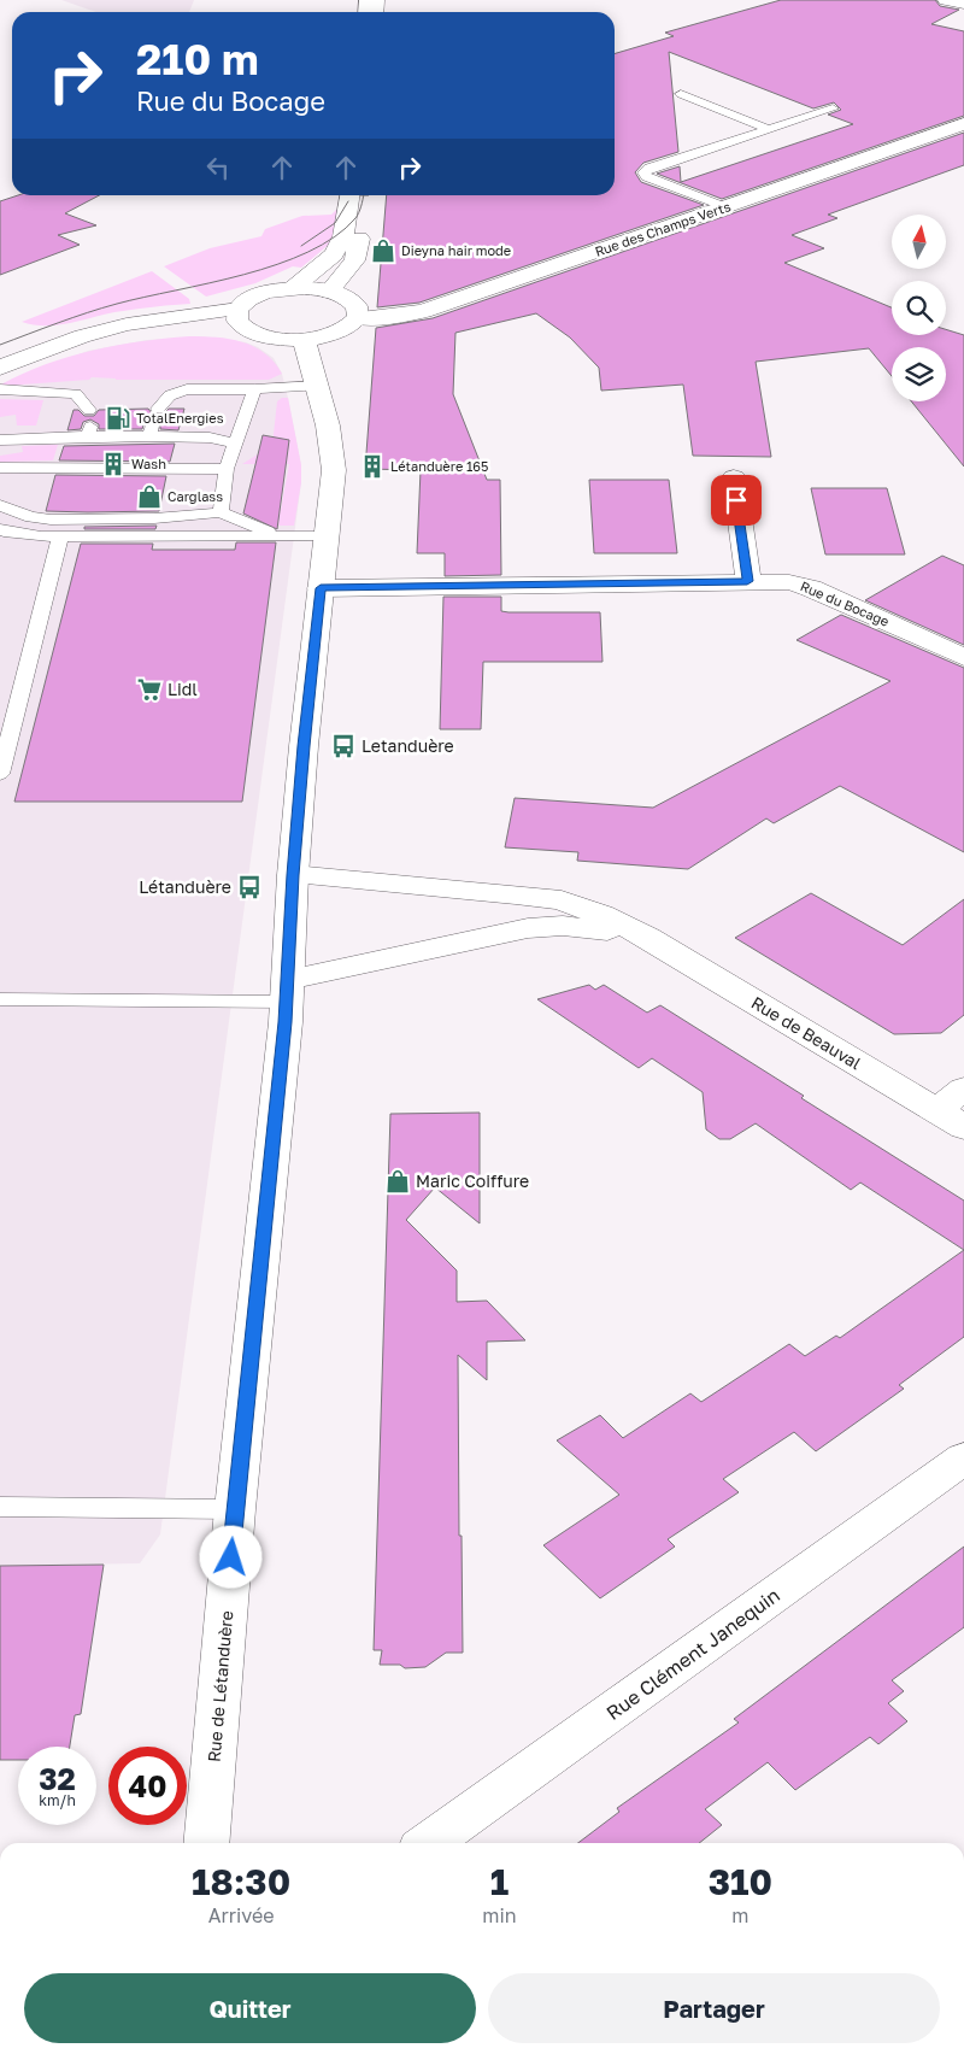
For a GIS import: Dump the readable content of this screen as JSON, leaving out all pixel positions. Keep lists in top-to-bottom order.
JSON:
{
  "streets": {
    "street": [
      "Rue des Champs Verts",
      "Rue du Bocage",
      "Rue de Beauval",
      "Rue Clément Janequin",
      "Rue de Létanduère"
    ]
  },
  "crossings": [
    ["Rue du Bocage", "Rue de Létanduère"],
    ["Rue de Beauval", "Rue de Létanduère"]
  ],
  "places": {
    "shop": ["Dieyna hair mode", "Carglass", "Maric Coiffure"],
    "fuel station": ["TotalEnergies"],
    "building": ["Wash", "Létanduère 165"],
    "supermarket": ["Lidl"],
    "bus stop": ["Letanduère", "Létanduère"]
  },
  "north": "top",
  "page": {
    "turn": ["210 m", "Rue du Bocage"],
    "speed": "32 km/h",
    "limit": "40",
    "eta": [
      "18:30",
      "Arrivée",
      "1",
      "min",
      "310",
      "m"
    ],
    "buttons": ["Quitter", "Partager"]
  }
}
